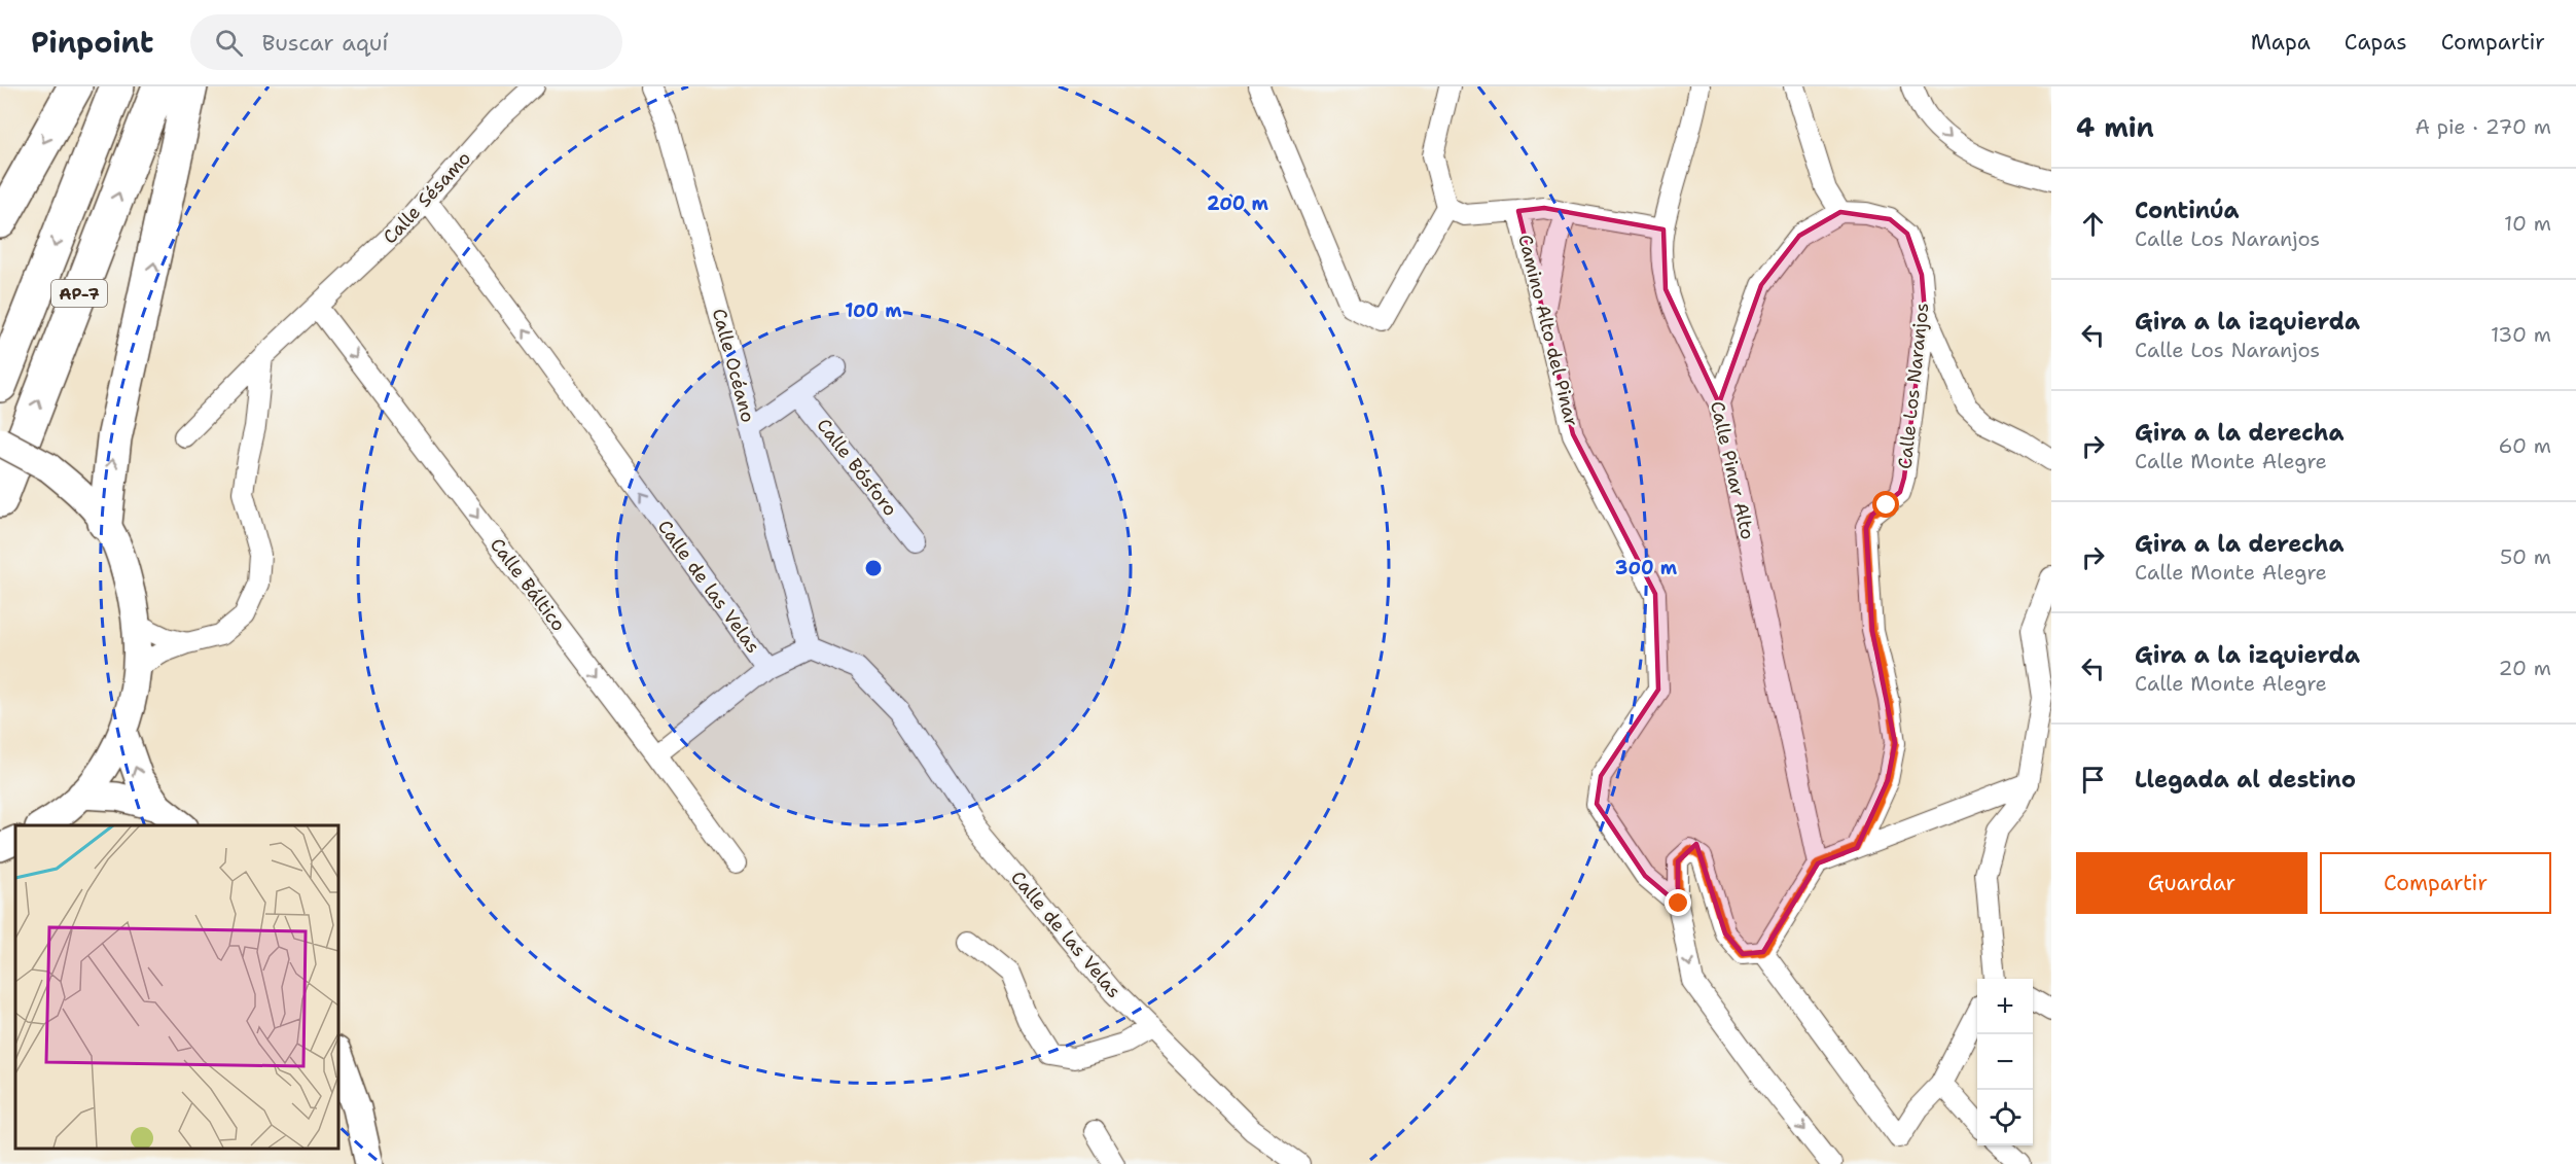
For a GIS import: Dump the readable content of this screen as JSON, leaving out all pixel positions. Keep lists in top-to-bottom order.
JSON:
{
  "streets": {
    "highway": ["AP-7"],
    "street": [
      "Calle Sésamo",
      "Camino Alto del Pinar",
      "Calle Océano",
      "Calle Los Naranjos",
      "Calle Bósforo",
      "Calle Pinar Alto",
      "Calle Báltico",
      "Calle de las Velas"
    ]
  },
  "crossings": [
    ["Calle Sésamo", "Calle Báltico"],
    ["Calle Sésamo", "Calle de las Velas"],
    ["Calle Océano", "Calle de las Velas"]
  ],
  "one_way": ["Calle Báltico", "Calle de las Velas"],
  "page": {
    "header": "Pinpoint",
    "search": "Buscar aquí",
    "nav": ["Mapa", "Capas", "Compartir"],
    "heading": ["4 min", "A pie · 270 m"],
    "list": [
      ["Continúa", "Calle Los Naranjos", "10 m"],
      ["Gira a la izquierda", "Calle Los Naranjos", "130 m"],
      ["Gira a la derecha", "Calle Monte Alegre", "60 m"],
      ["Gira a la derecha", "Calle Monte Alegre", "50 m"],
      ["Gira a la izquierda", "Calle Monte Alegre", "20 m"],
      "Llegada al destino"
    ],
    "buttons": ["Guardar", "Compartir"],
    "map_buttons": ["+", "−"]
  },
  "rings": ["200 m", "100 m", "300 m"]
}
